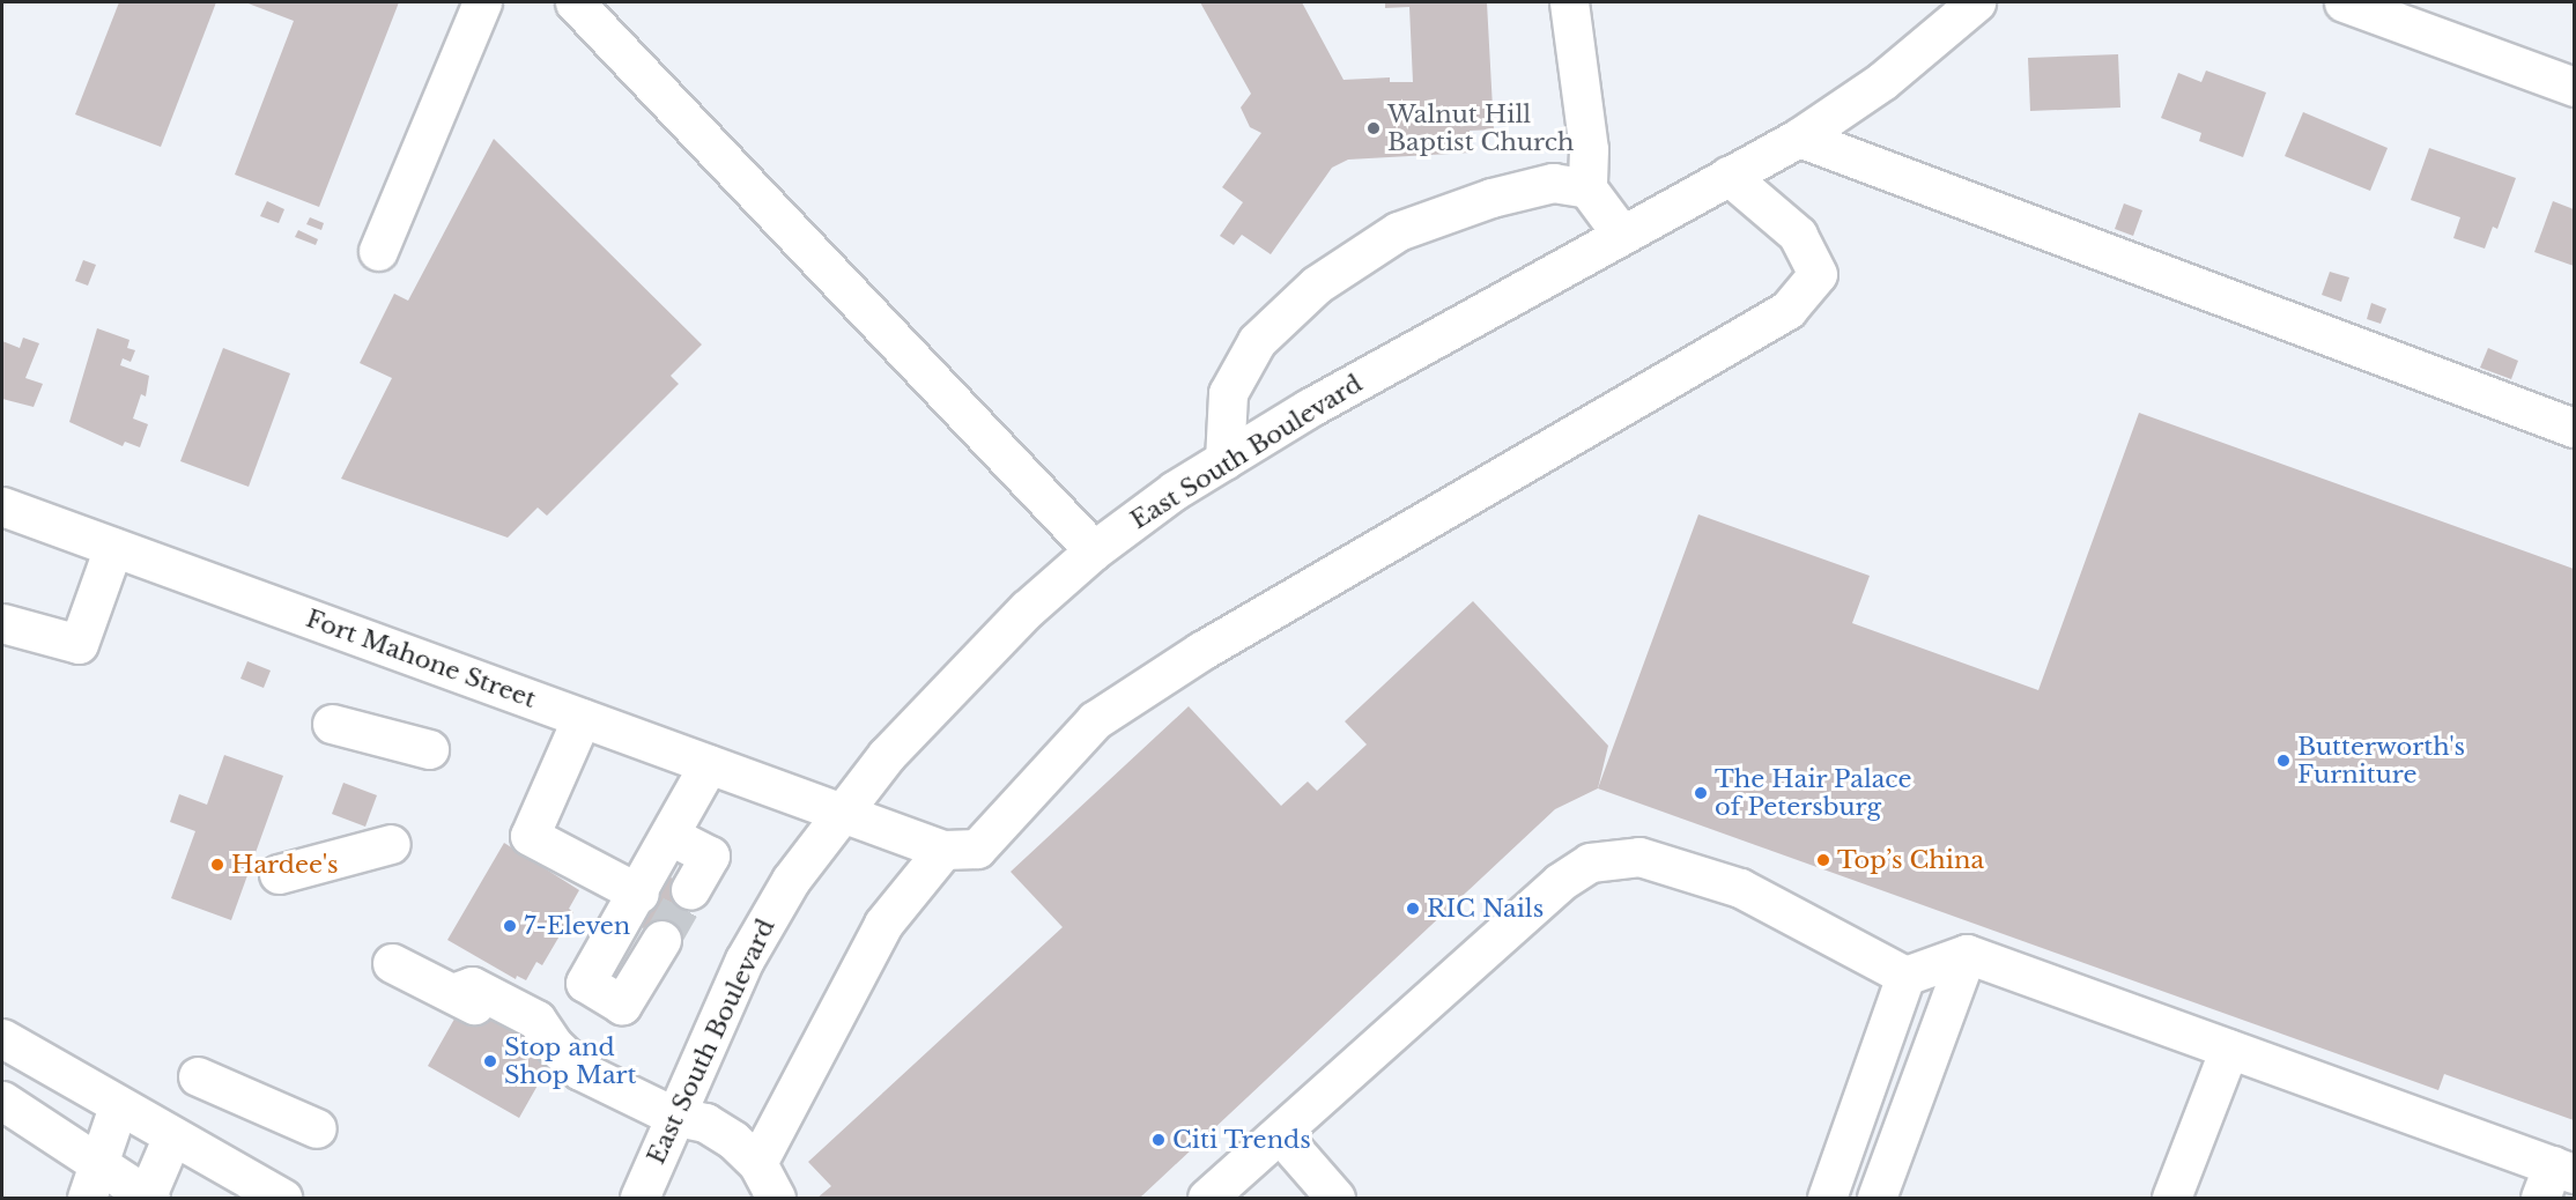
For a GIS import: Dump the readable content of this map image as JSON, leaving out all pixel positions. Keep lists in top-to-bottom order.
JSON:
{
  "streets": {
    "street": ["East South Boulevard", "Fort Mahone Street"]
  },
  "crossings": [
    ["East South Boulevard", "Fort Mahone Street"]
  ],
  "places": [
    "Walnut Hill Baptist Church",
    "Butterworth's Furniture",
    "The Hair Palace of Petersburg",
    "Top’s China",
    "Hardee's",
    "RIC Nails",
    "7-Eleven",
    "Stop and Shop Mart",
    "Citi Trends"
  ]
}
